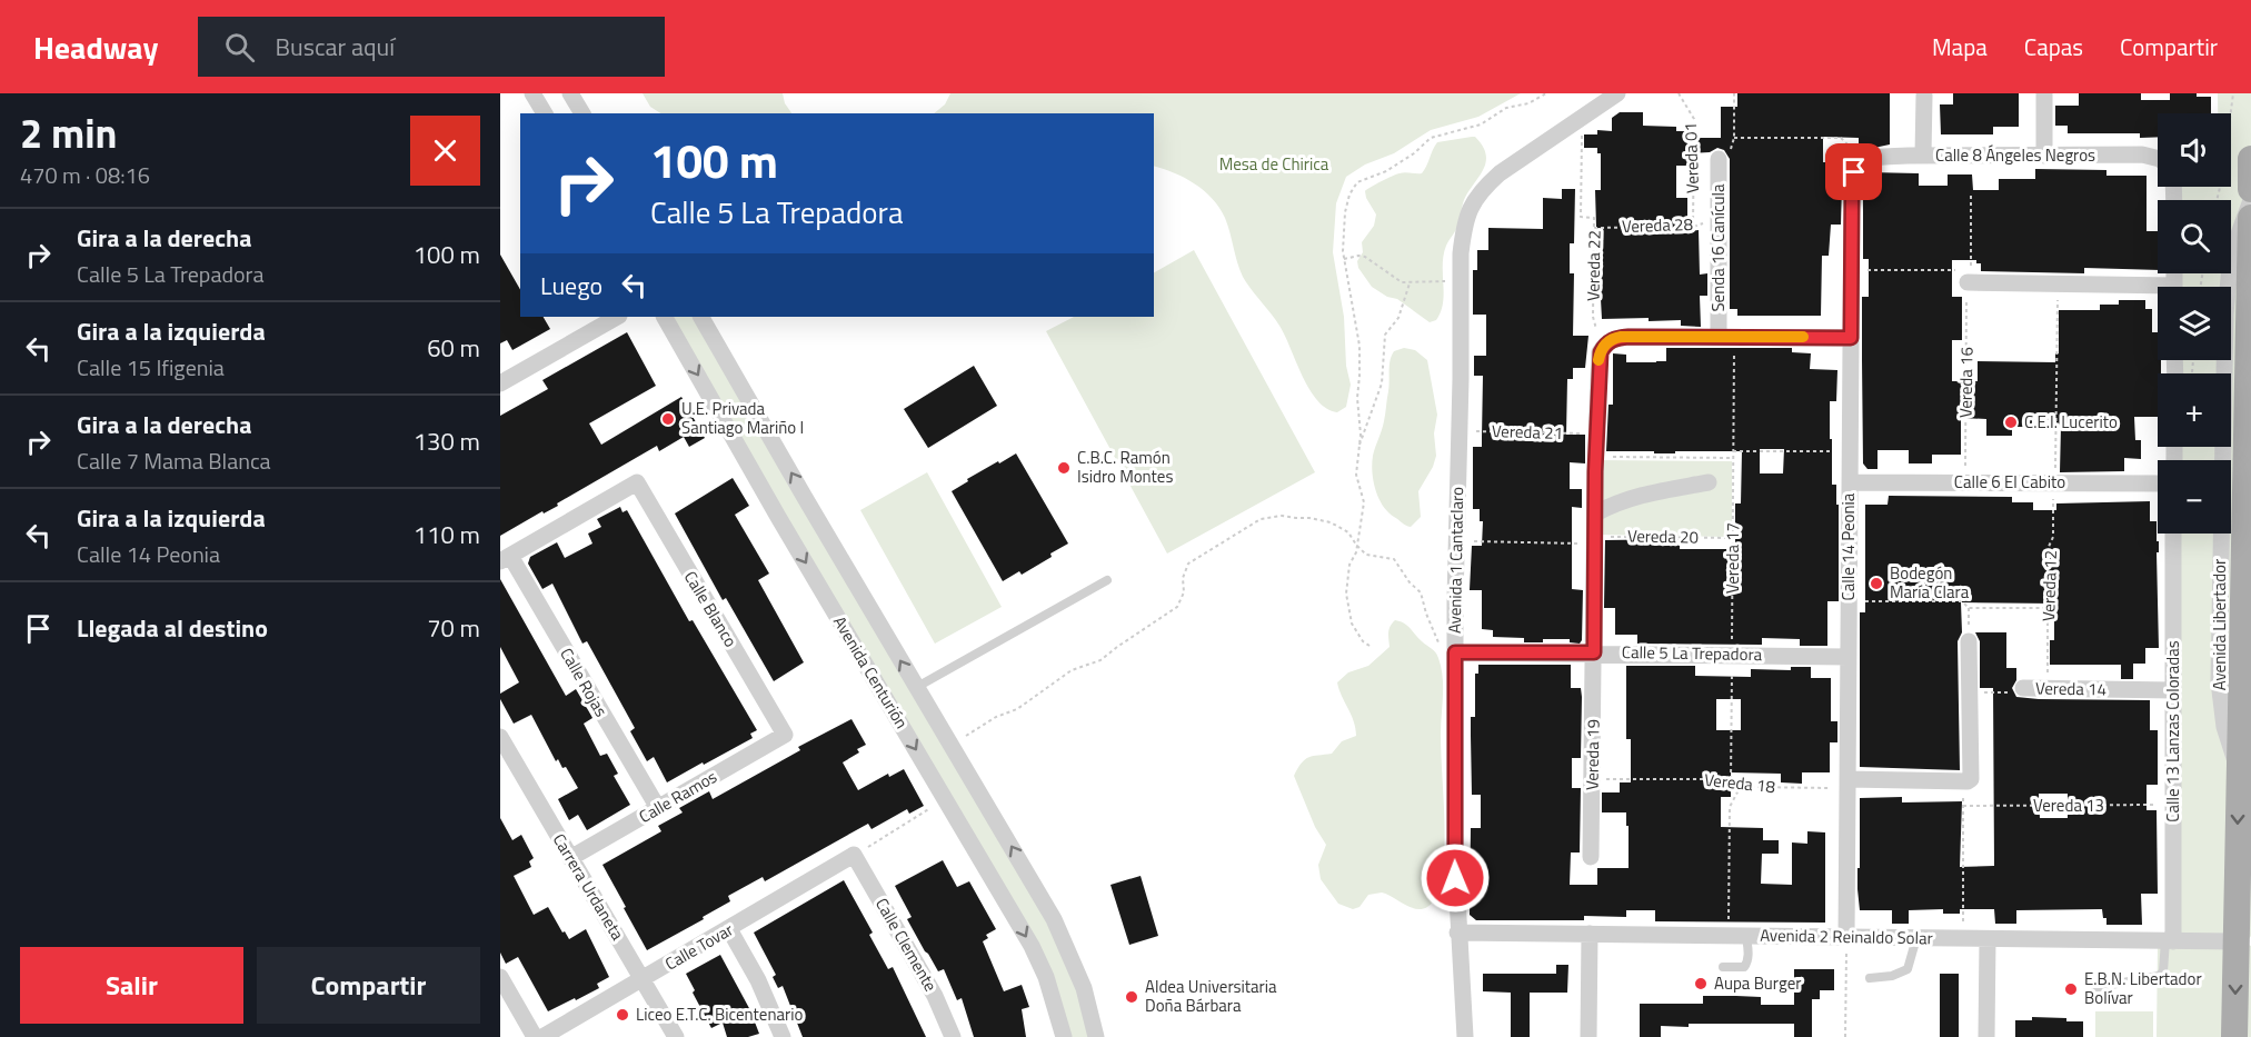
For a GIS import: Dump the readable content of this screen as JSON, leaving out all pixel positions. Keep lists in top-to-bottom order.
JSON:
{
  "streets": {
    "main road": ["Avenida Libertador"],
    "street": [
      "Calle 8 Ángeles Negros",
      "Senda 16 Canícula",
      "Calle 6 El Cabito",
      "Calle 14 Peonia",
      "Avenida 1 Cantaclaro",
      "Calle Blanco",
      "Calle 5 La Trepadora",
      "Avenida Centurión",
      "Calle Rojas",
      "Vereda 14",
      "Calle 13 Lanzas Coloradas",
      "Vereda 19",
      "Calle Ramos",
      "Carrera Urdaneta",
      "Avenida 2 Reinaldo Solar",
      "Calle Clemente",
      "Calle Tovar"
    ],
    "path": [
      "Vereda 01",
      "Vereda 28",
      "Vereda 22",
      "Vereda 16",
      "Vereda 21",
      "Vereda 20",
      "Vereda 17",
      "Vereda 12",
      "Vereda 18",
      "Vereda 13"
    ]
  },
  "crossings": [
    ["Calle 8 Ángeles Negros", "Calle 14 Peonia"],
    ["Vereda 01", "Vereda 28"],
    ["Vereda 28", "Senda 16 Canícula"],
    ["Vereda 28", "Vereda 22"],
    ["Senda 16 Canícula", "Vereda 17"],
    ["Vereda 22", "Avenida 1 Cantaclaro"],
    ["Vereda 22", "Vereda 19"],
    ["Vereda 16", "Calle 6 El Cabito"],
    ["Vereda 21", "Avenida 1 Cantaclaro"],
    ["Vereda 21", "Vereda 19"],
    ["Calle 6 El Cabito", "Calle 14 Peonia"],
    ["Calle 6 El Cabito", "Vereda 12"],
    ["Vereda 20", "Vereda 17"],
    ["Vereda 20", "Avenida 1 Cantaclaro"],
    ["Vereda 20", "Vereda 19"],
    ["Calle 14 Peonia", "Calle 5 La Trepadora"],
    ["Calle 14 Peonia", "Vereda 18"],
    ["Calle 14 Peonia", "Avenida 2 Reinaldo Solar"],
    ["Vereda 17", "Calle 5 La Trepadora"],
    ["Vereda 17", "Vereda 18"],
    ["Avenida 1 Cantaclaro", "Calle 5 La Trepadora"],
    ["Avenida 1 Cantaclaro", "Avenida 2 Reinaldo Solar"],
    ["Vereda 12", "Vereda 14"],
    ["Calle Blanco", "Calle Rojas"],
    ["Calle Blanco", "Calle Ramos"],
    ["Avenida Libertador", "Avenida 2 Reinaldo Solar"],
    ["Calle 5 La Trepadora", "Vereda 19"],
    ["Calle Rojas", "Calle Ramos"],
    ["Vereda 14", "Calle 13 Lanzas Coloradas"],
    ["Calle 13 Lanzas Coloradas", "Vereda 13"],
    ["Calle 13 Lanzas Coloradas", "Avenida 2 Reinaldo Solar"],
    ["Vereda 19", "Vereda 18"],
    ["Calle Ramos", "Carrera Urdaneta"],
    ["Carrera Urdaneta", "Calle Tovar"],
    ["Calle Clemente", "Calle Tovar"]
  ],
  "parks": ["Mesa de Chirica"],
  "places": [
    "U.E. Privada Santiago Mariño I",
    "C.E.I. Lucerito",
    "C.B.C. Ramón Isidro Montes",
    "Bodegón María Clara",
    "Aupa Burger",
    "E.B.N. Libertador Bolívar",
    "Aldea Universitaria Doña Bárbara",
    "Liceo E.T.C. Bicentenario"
  ],
  "page": {
    "header": "Headway",
    "search": "Buscar aquí",
    "nav": ["Mapa", "Capas", "Compartir"],
    "heading": ["2 min", "470 m · 08:16"],
    "map_buttons": ["+", "−"],
    "turn": ["100 m", "Calle 5 La Trepadora"],
    "list": [
      {
        "name": "Gira a la derecha",
        "note": "Calle 5 La Trepadora",
        "value": "100 m"
      },
      {
        "name": "Gira a la izquierda",
        "note": "Calle 15 Ifigenia",
        "value": "60 m"
      },
      {
        "name": "Gira a la derecha",
        "note": "Calle 7 Mama Blanca",
        "value": "130 m"
      },
      {
        "name": "Gira a la izquierda",
        "note": "Calle 14 Peonia",
        "value": "110 m"
      },
      {
        "name": "Llegada al destino",
        "value": "70 m"
      }
    ],
    "then": "Luego",
    "buttons": ["Salir", "Compartir"]
  }
}
